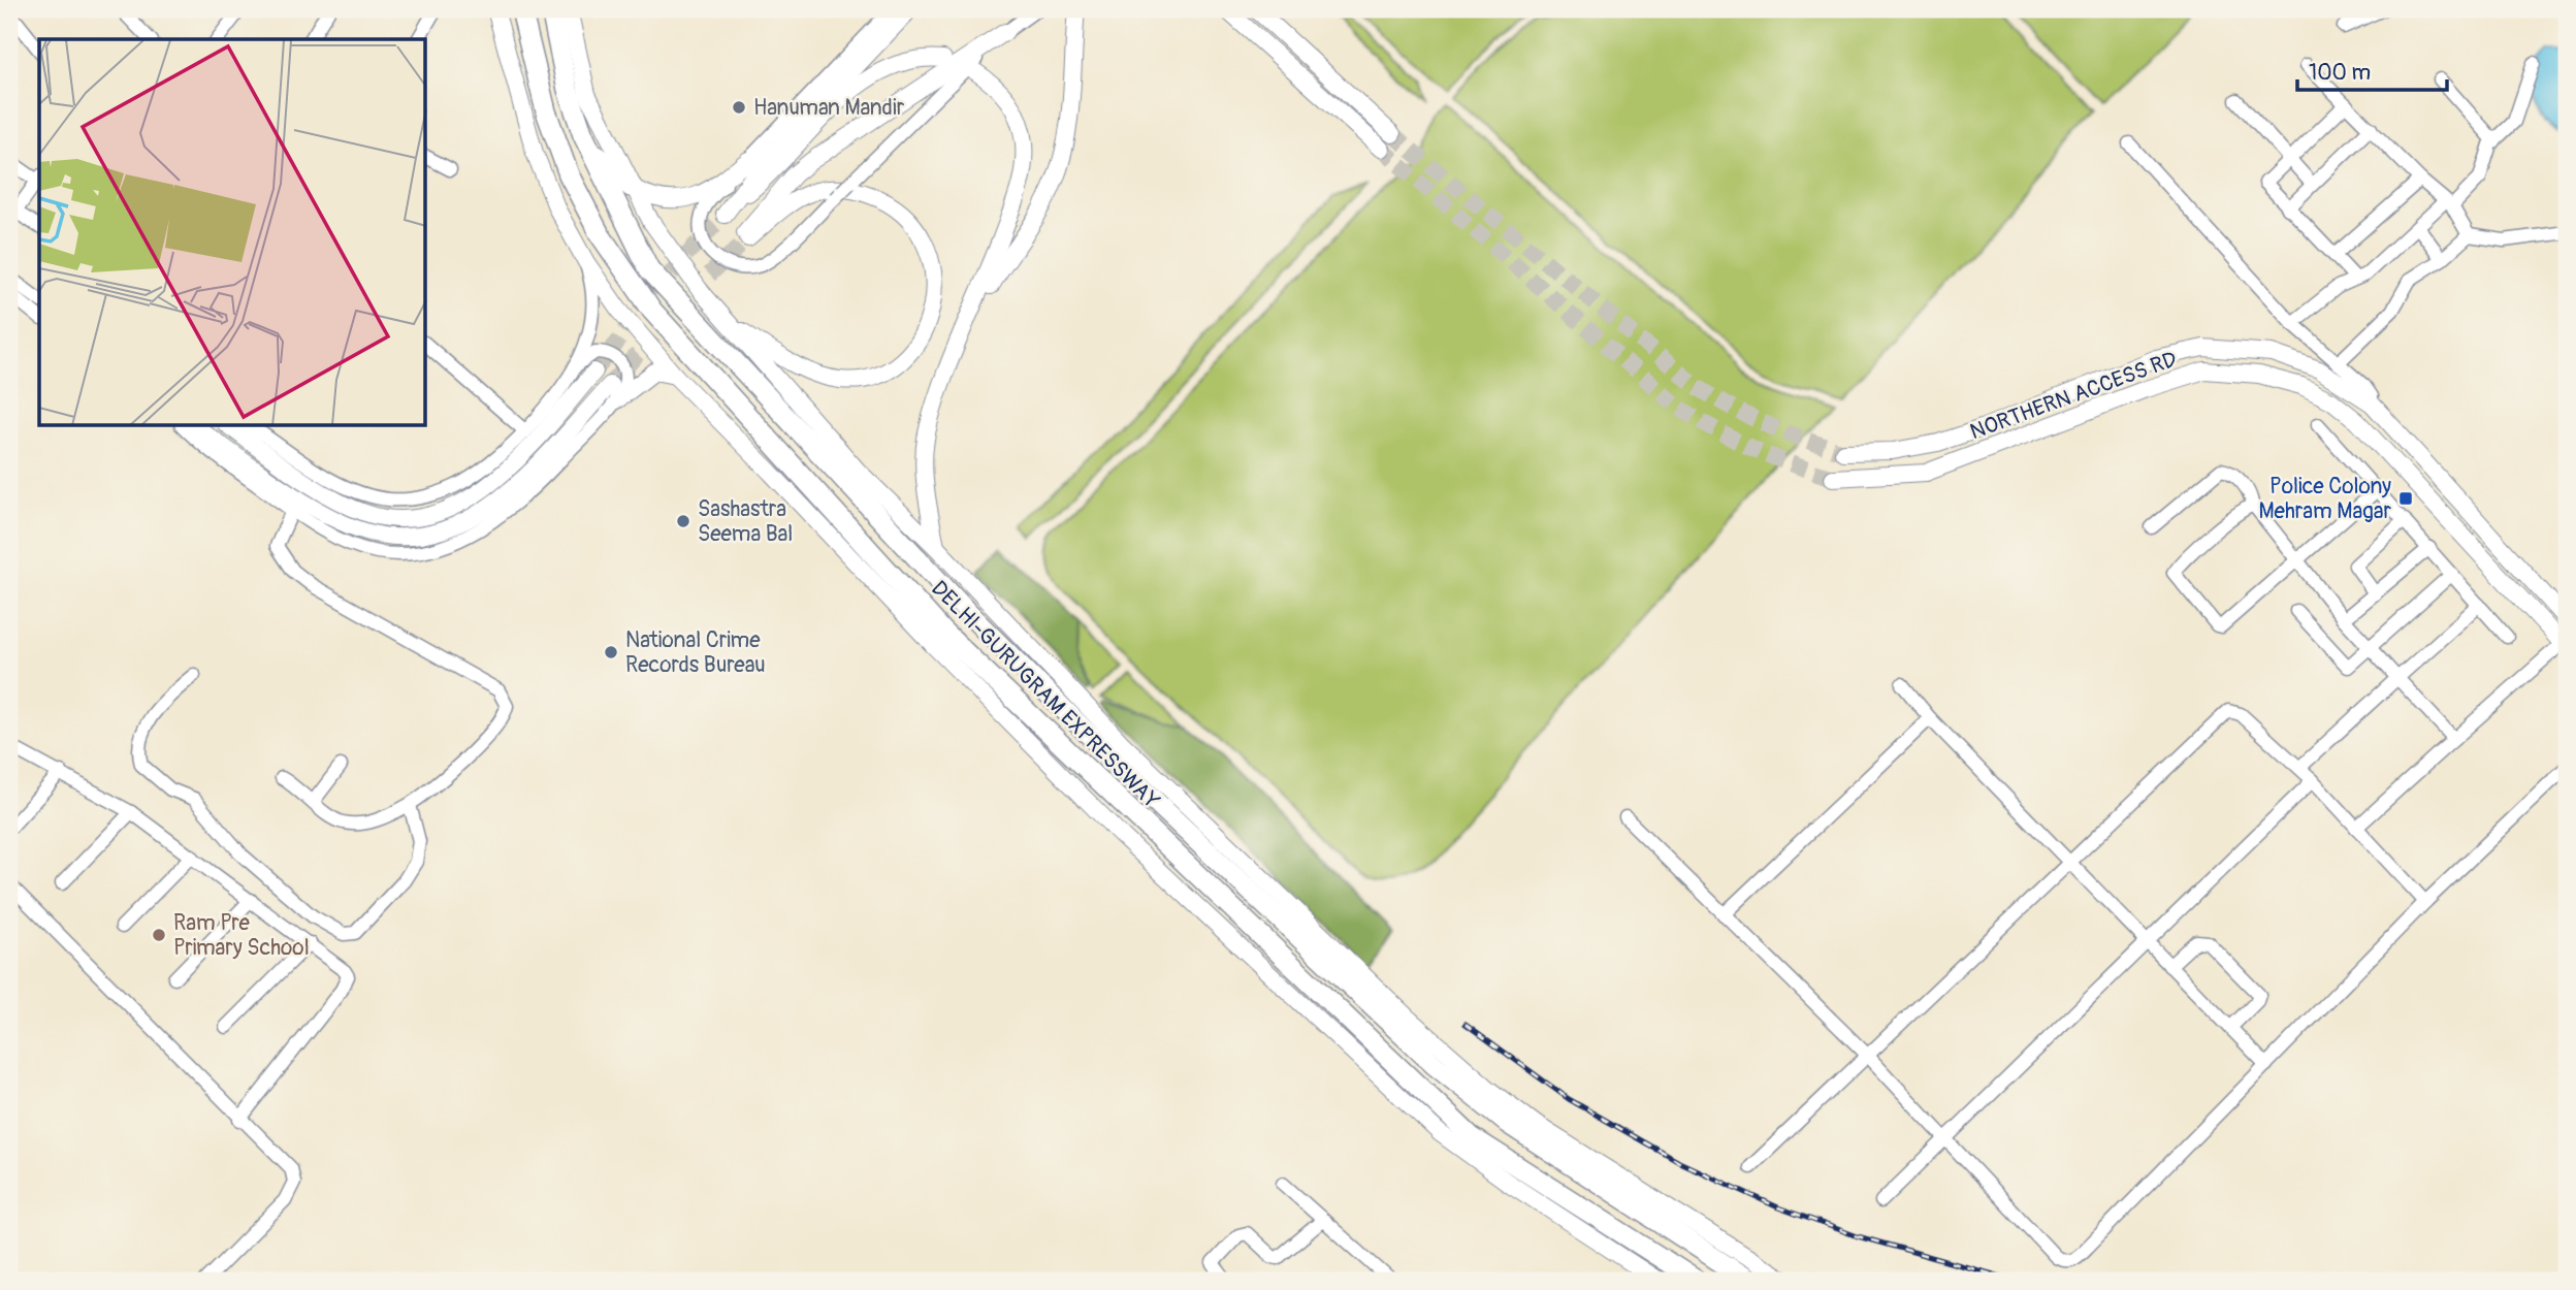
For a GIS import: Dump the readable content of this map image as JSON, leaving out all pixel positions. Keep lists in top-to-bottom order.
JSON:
{
  "streets": {
    "highway": ["DELHI-GURUGRAM EXPRESSWAY"],
    "main road": ["NORTHERN ACCESS RD"]
  },
  "places": {
    "other": [
      "Hanuman Mandir",
      "Sashastra Seema Bal",
      "National Crime Records Bureau",
      "Ram Pre Primary School"
    ],
    "transit": ["Police Colony Mehram Magar"]
  },
  "scale_bar": "100 m"
}
